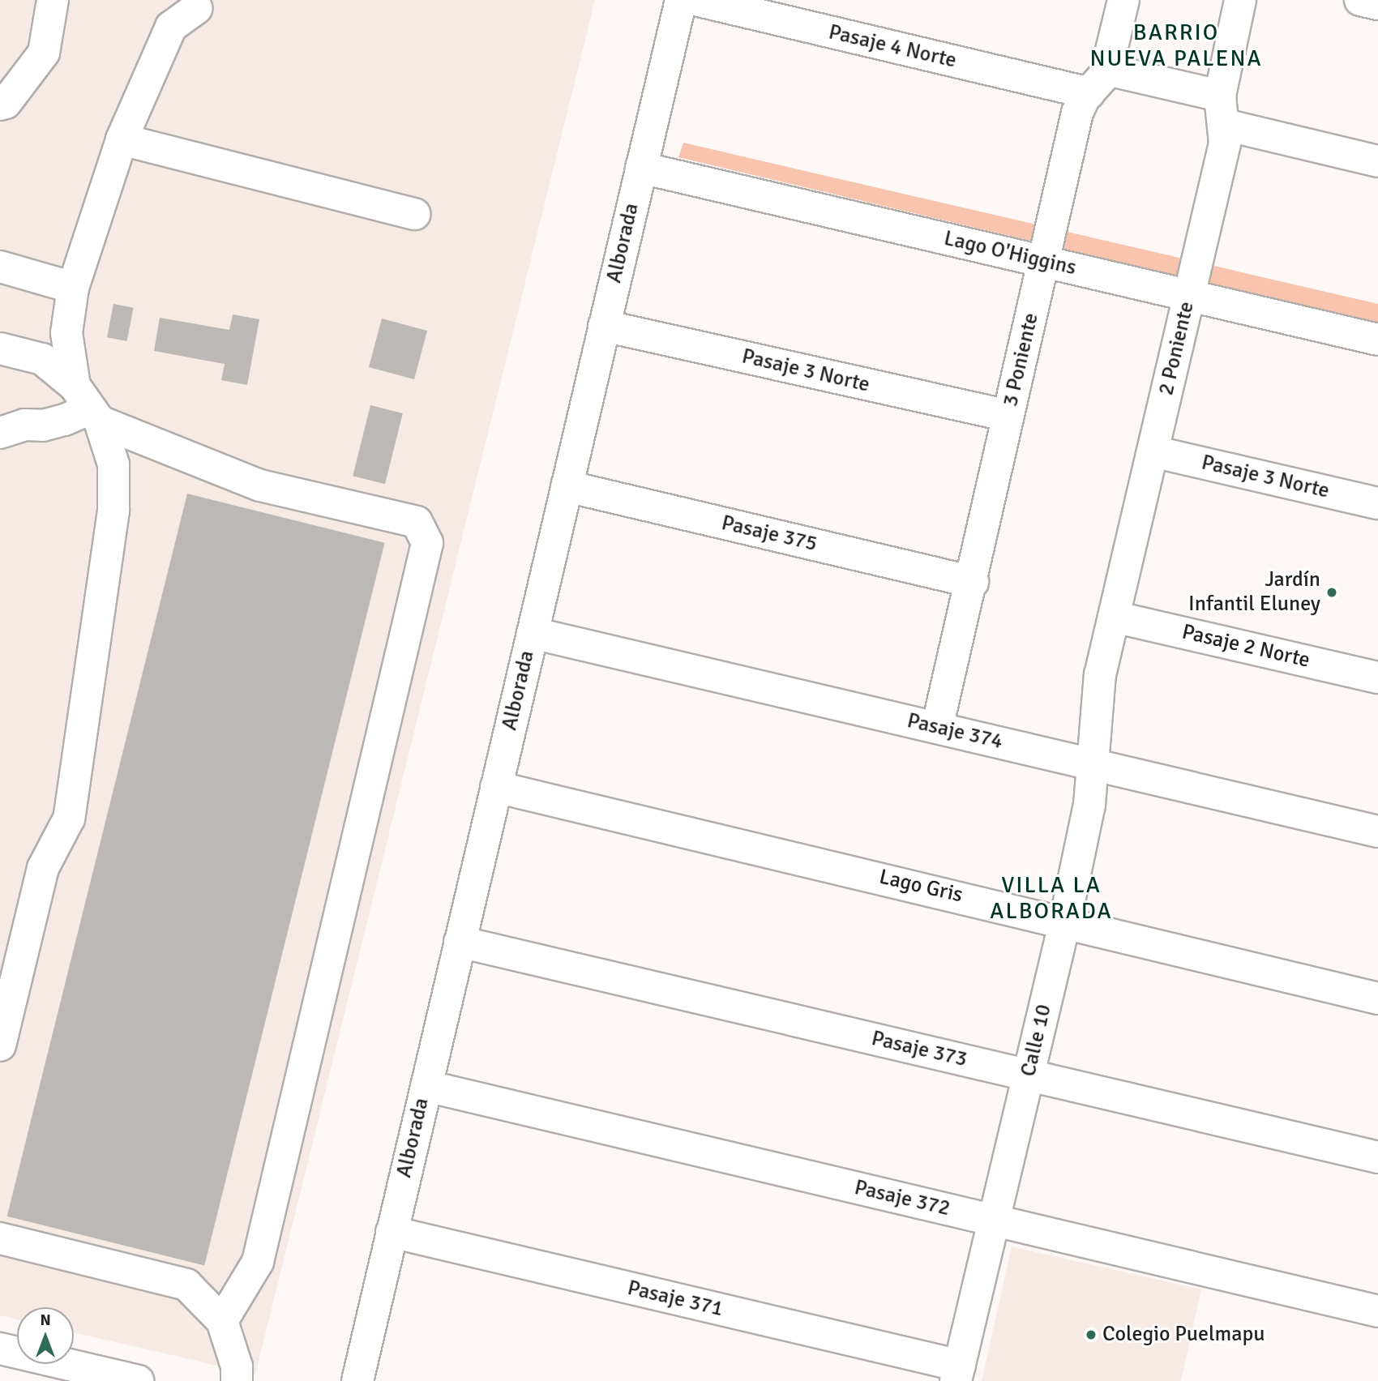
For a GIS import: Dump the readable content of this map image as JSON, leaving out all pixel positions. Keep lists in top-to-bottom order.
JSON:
{
  "streets": {
    "street": [
      "Pasaje 4 Norte",
      "Alborada",
      "Lago O'Higgins",
      "2 Poniente",
      "3 Poniente",
      "Pasaje 3 Norte",
      "Pasaje 375",
      "Pasaje 2 Norte",
      "Pasaje 374",
      "Lago Gris",
      "Calle 10",
      "Pasaje 373",
      "Pasaje 372",
      "Pasaje 371"
    ]
  },
  "crossings": [
    ["Pasaje 4 Norte", "2 Poniente"],
    ["Pasaje 4 Norte", "3 Poniente"],
    ["Alborada", "Lago O'Higgins"],
    ["Alborada", "Pasaje 3 Norte"],
    ["Alborada", "Pasaje 375"],
    ["Alborada", "Pasaje 374"],
    ["Alborada", "Lago Gris"],
    ["Alborada", "Pasaje 373"],
    ["Alborada", "Pasaje 372"],
    ["Alborada", "Pasaje 371"],
    ["Lago O'Higgins", "2 Poniente"],
    ["Lago O'Higgins", "3 Poniente"],
    ["2 Poniente", "Pasaje 3 Norte"],
    ["2 Poniente", "Pasaje 2 Norte"],
    ["2 Poniente", "Calle 10"],
    ["3 Poniente", "Pasaje 3 Norte"],
    ["3 Poniente", "Pasaje 375"],
    ["3 Poniente", "Pasaje 374"],
    ["Pasaje 374", "Calle 10"],
    ["Lago Gris", "Calle 10"],
    ["Calle 10", "Pasaje 373"],
    ["Calle 10", "Pasaje 372"],
    ["Calle 10", "Pasaje 371"]
  ],
  "districts": ["BARRIO NUEVA PALENA", "VILLA LA ALBORADA"],
  "places": ["Jardín Infantil Eluney", "Colegio Puelmapu"],
  "north": "top"
}
